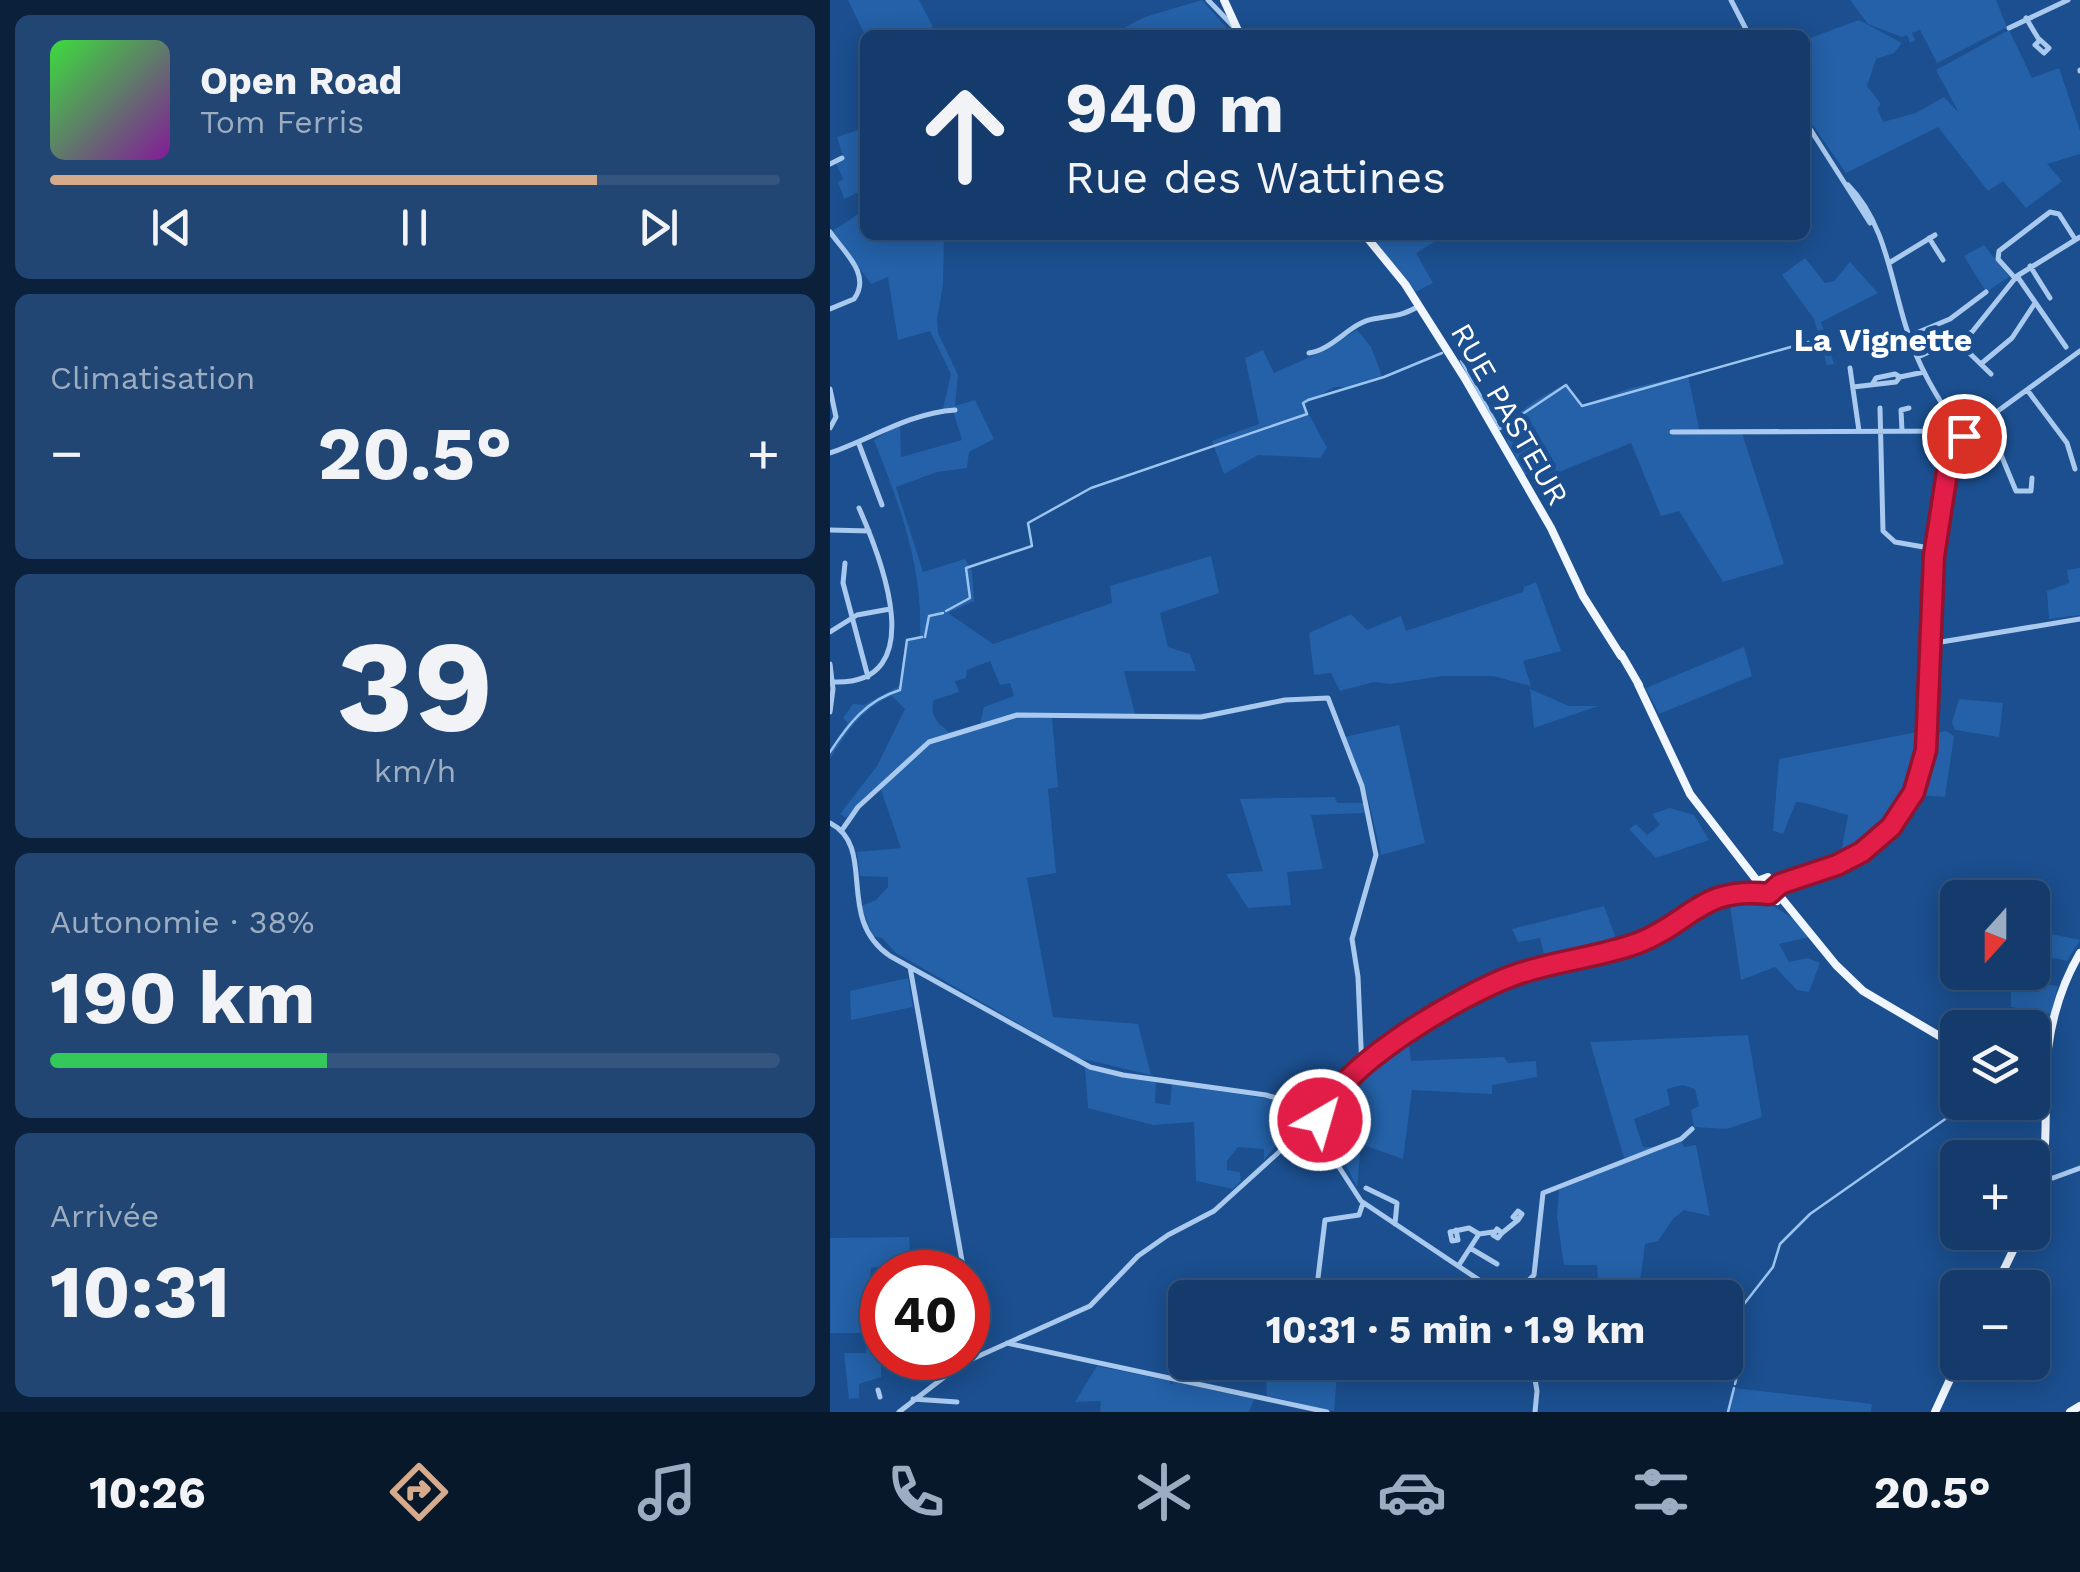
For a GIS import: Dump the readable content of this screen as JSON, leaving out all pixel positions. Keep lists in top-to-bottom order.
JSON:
{
  "streets": {
    "main road": ["RUE PASTEUR"]
  },
  "districts": ["La Vignette"],
  "north": "bottom",
  "page": {
    "turn": ["940 m", "Rue des Wattines"],
    "song": ["Open Road", "Tom Ferris"],
    "tile": [
      "Climatisation",
      ["39", "km/h"],
      ["Autonomie · 38%", "190 km"],
      ["Arrivée", "10:31"]
    ],
    "heat": ["−", "20.5°", "+"],
    "map_buttons": ["+", "−"],
    "limit": "40",
    "trip": "10:31 · 5 min · 1.9 km",
    "tabs": ["10:26", "20.5°"]
  }
}
